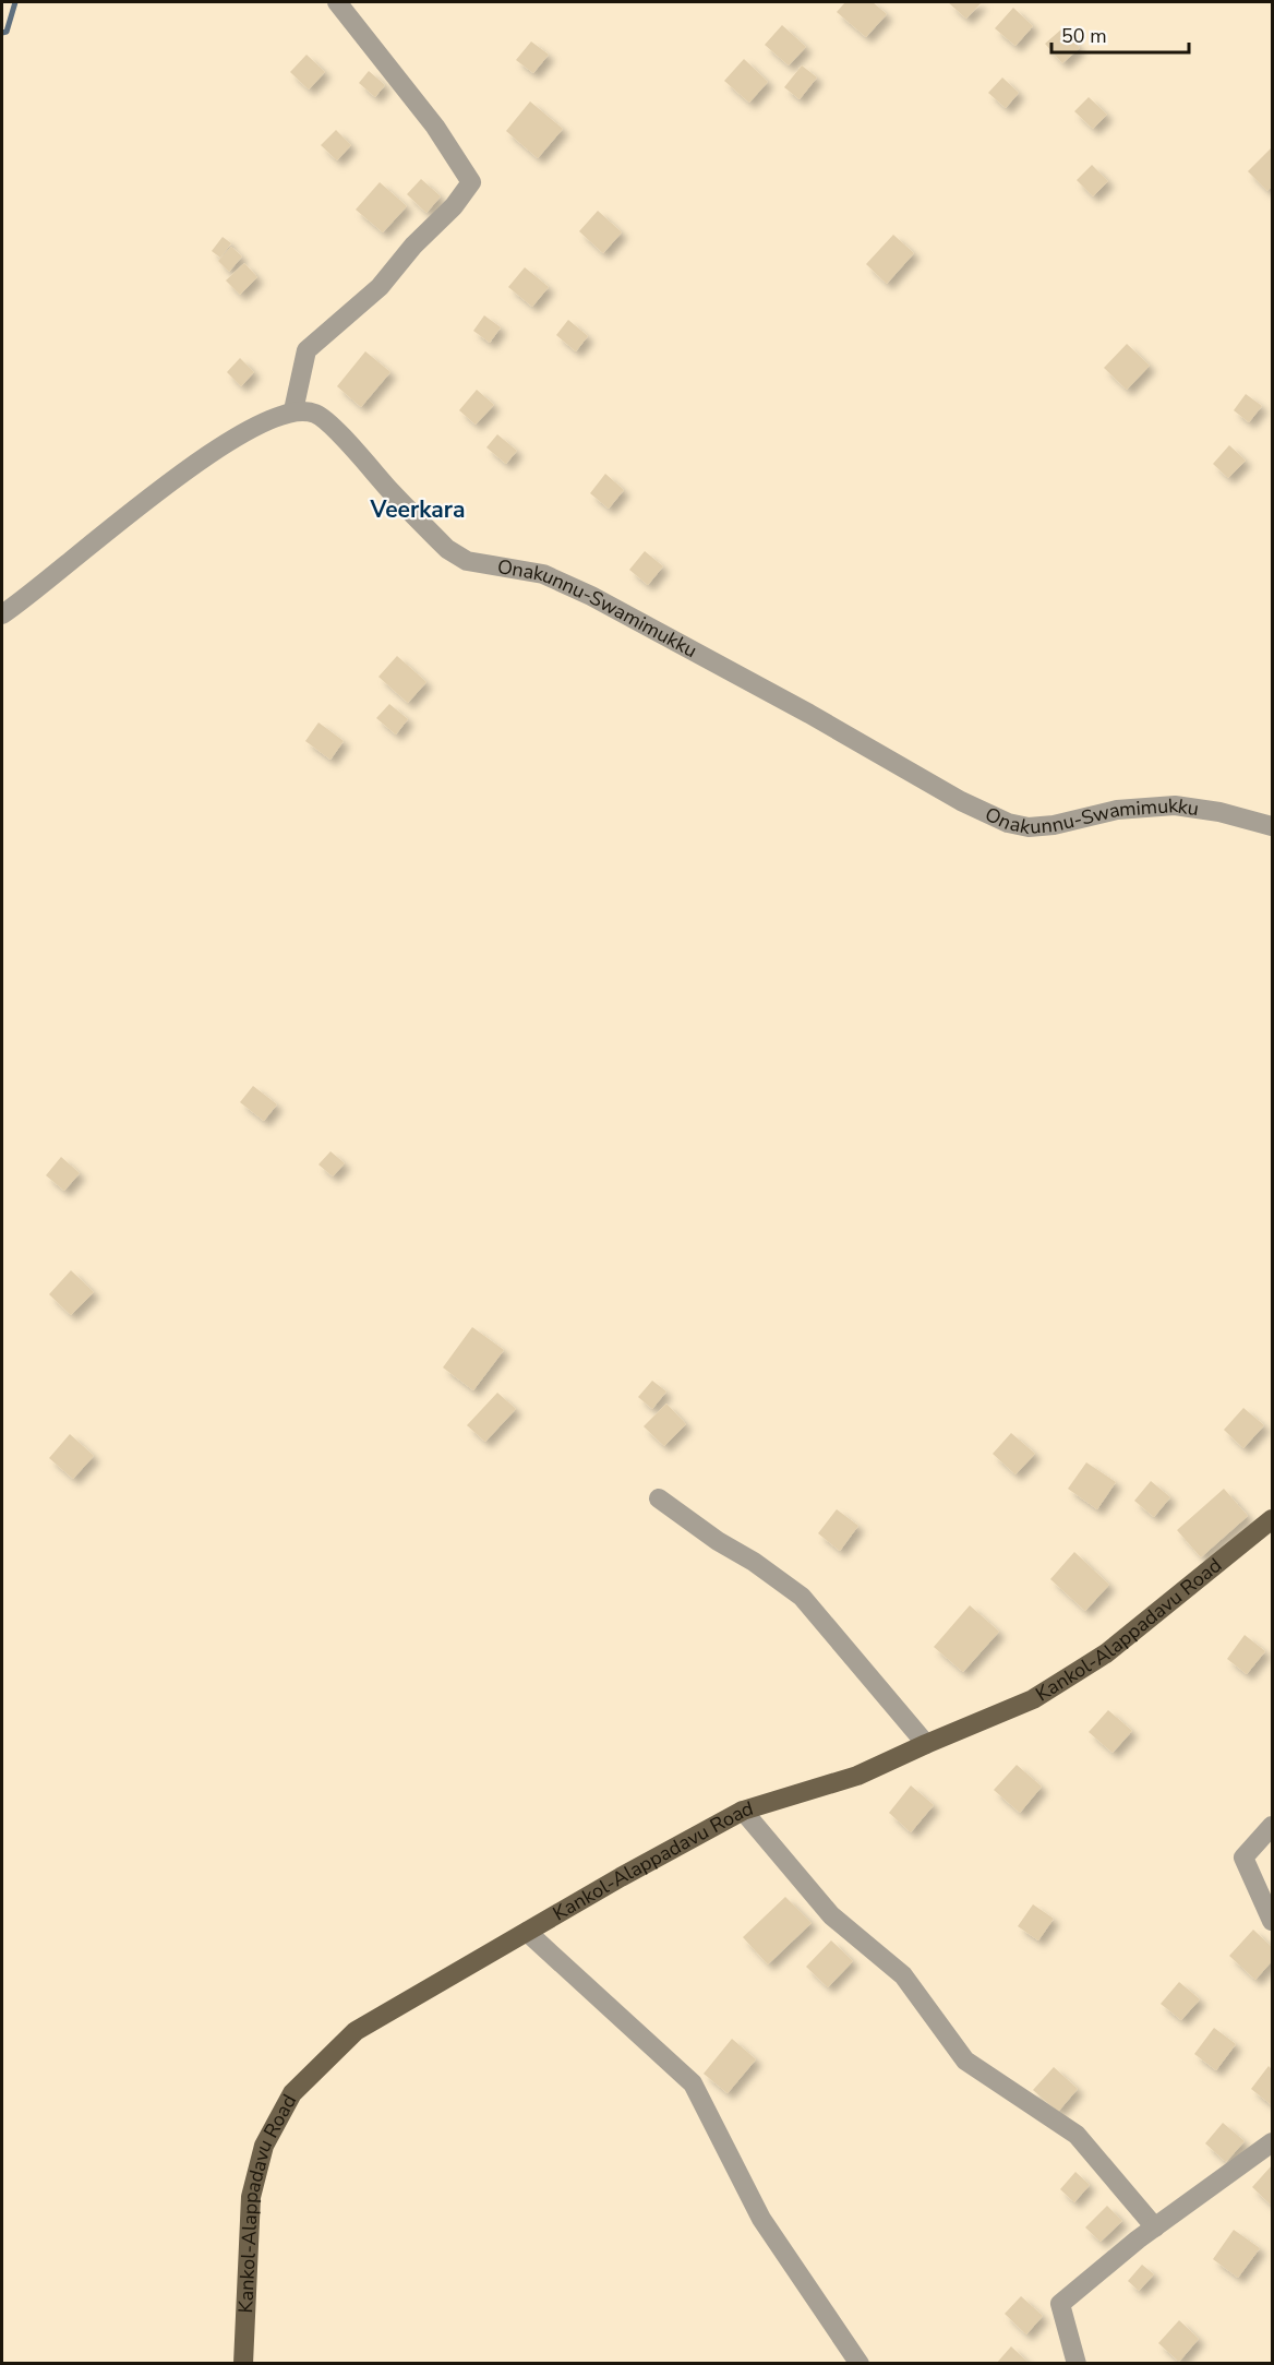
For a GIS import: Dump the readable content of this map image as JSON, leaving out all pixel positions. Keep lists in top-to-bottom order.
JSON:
{
  "streets": {
    "main road": ["Kankol-Alappadavu Road"],
    "street": ["Onakunnu-Swamimukku"]
  },
  "districts": ["Veerkara"],
  "scale_bar": "50 m"
}
